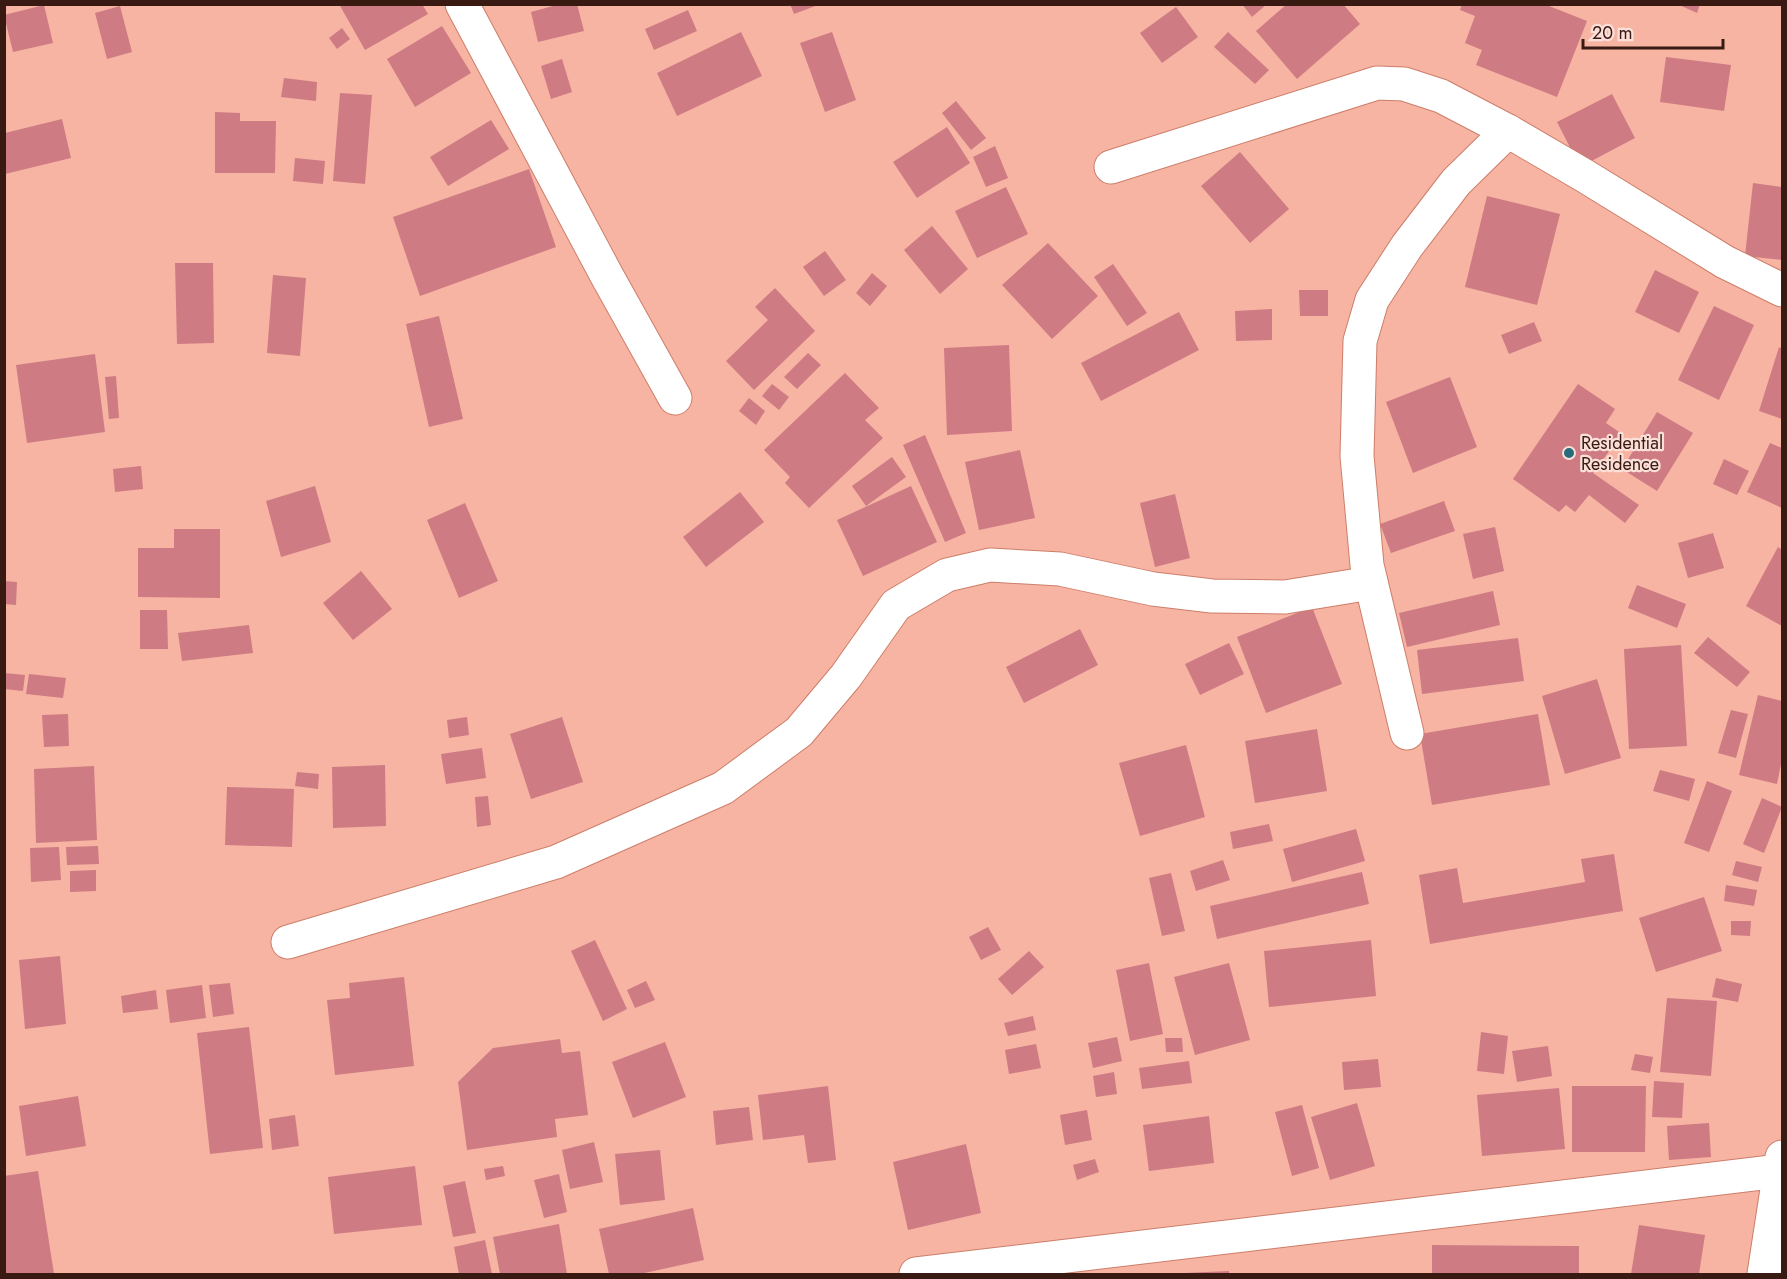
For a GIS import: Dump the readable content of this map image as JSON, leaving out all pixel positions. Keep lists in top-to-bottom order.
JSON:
{
  "places": ["Residential Residence"],
  "scale_bar": "20 m"
}
